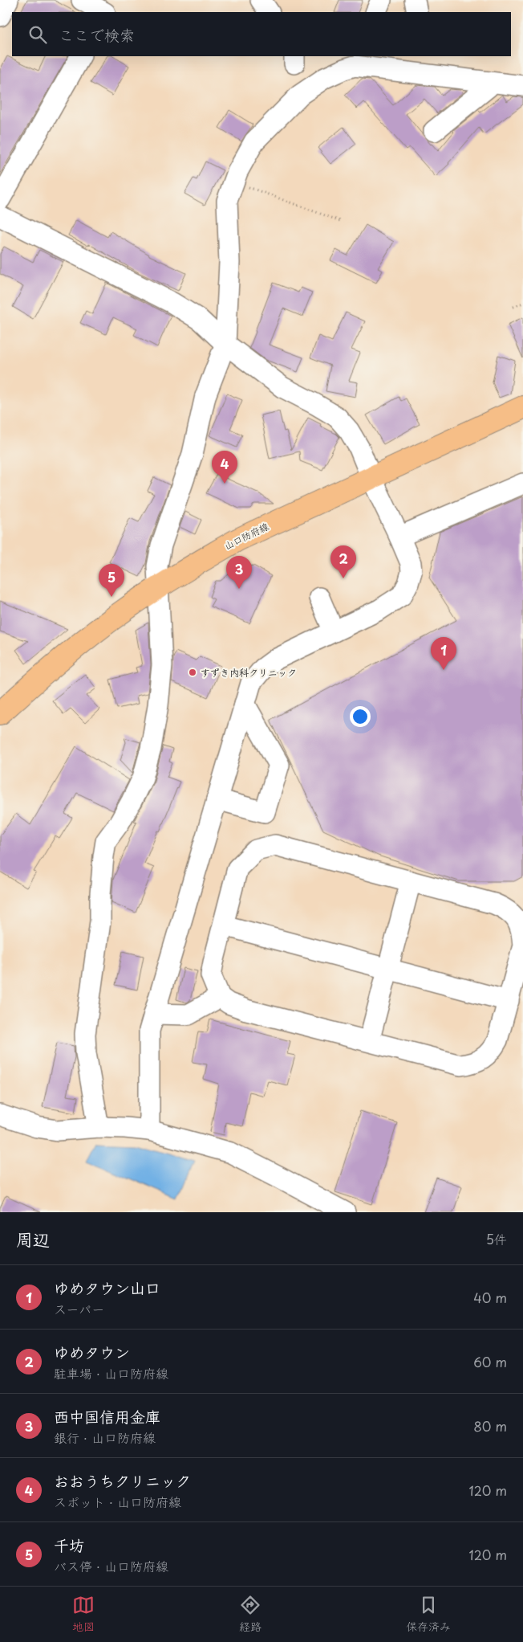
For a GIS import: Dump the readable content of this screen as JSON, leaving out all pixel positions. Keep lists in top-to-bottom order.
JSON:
{
  "streets": {
    "main road": ["山口防府線"]
  },
  "places": ["すずき内科クリニック"],
  "page": {
    "search": "ここで検索",
    "pins": [
      "4",
      "2",
      "3",
      "5",
      "1"
    ],
    "heading": ["周辺", "5件"],
    "list": [
      {
        "mark": "1",
        "name": "ゆめタウン山口",
        "note": "スーパー",
        "value": "40 m"
      },
      {
        "mark": "2",
        "name": "ゆめタウン",
        "note": "駐車場 · 山口防府線",
        "value": "60 m"
      },
      {
        "mark": "3",
        "name": "西中国信用金庫",
        "note": "銀行 · 山口防府線",
        "value": "80 m"
      },
      {
        "mark": "4",
        "name": "おおうちクリニック",
        "note": "スポット · 山口防府線",
        "value": "120 m"
      },
      {
        "mark": "5",
        "name": "千坊",
        "note": "バス停 · 山口防府線",
        "value": "120 m"
      }
    ],
    "nav": ["地図", "経路", "保存済み"]
  }
}
